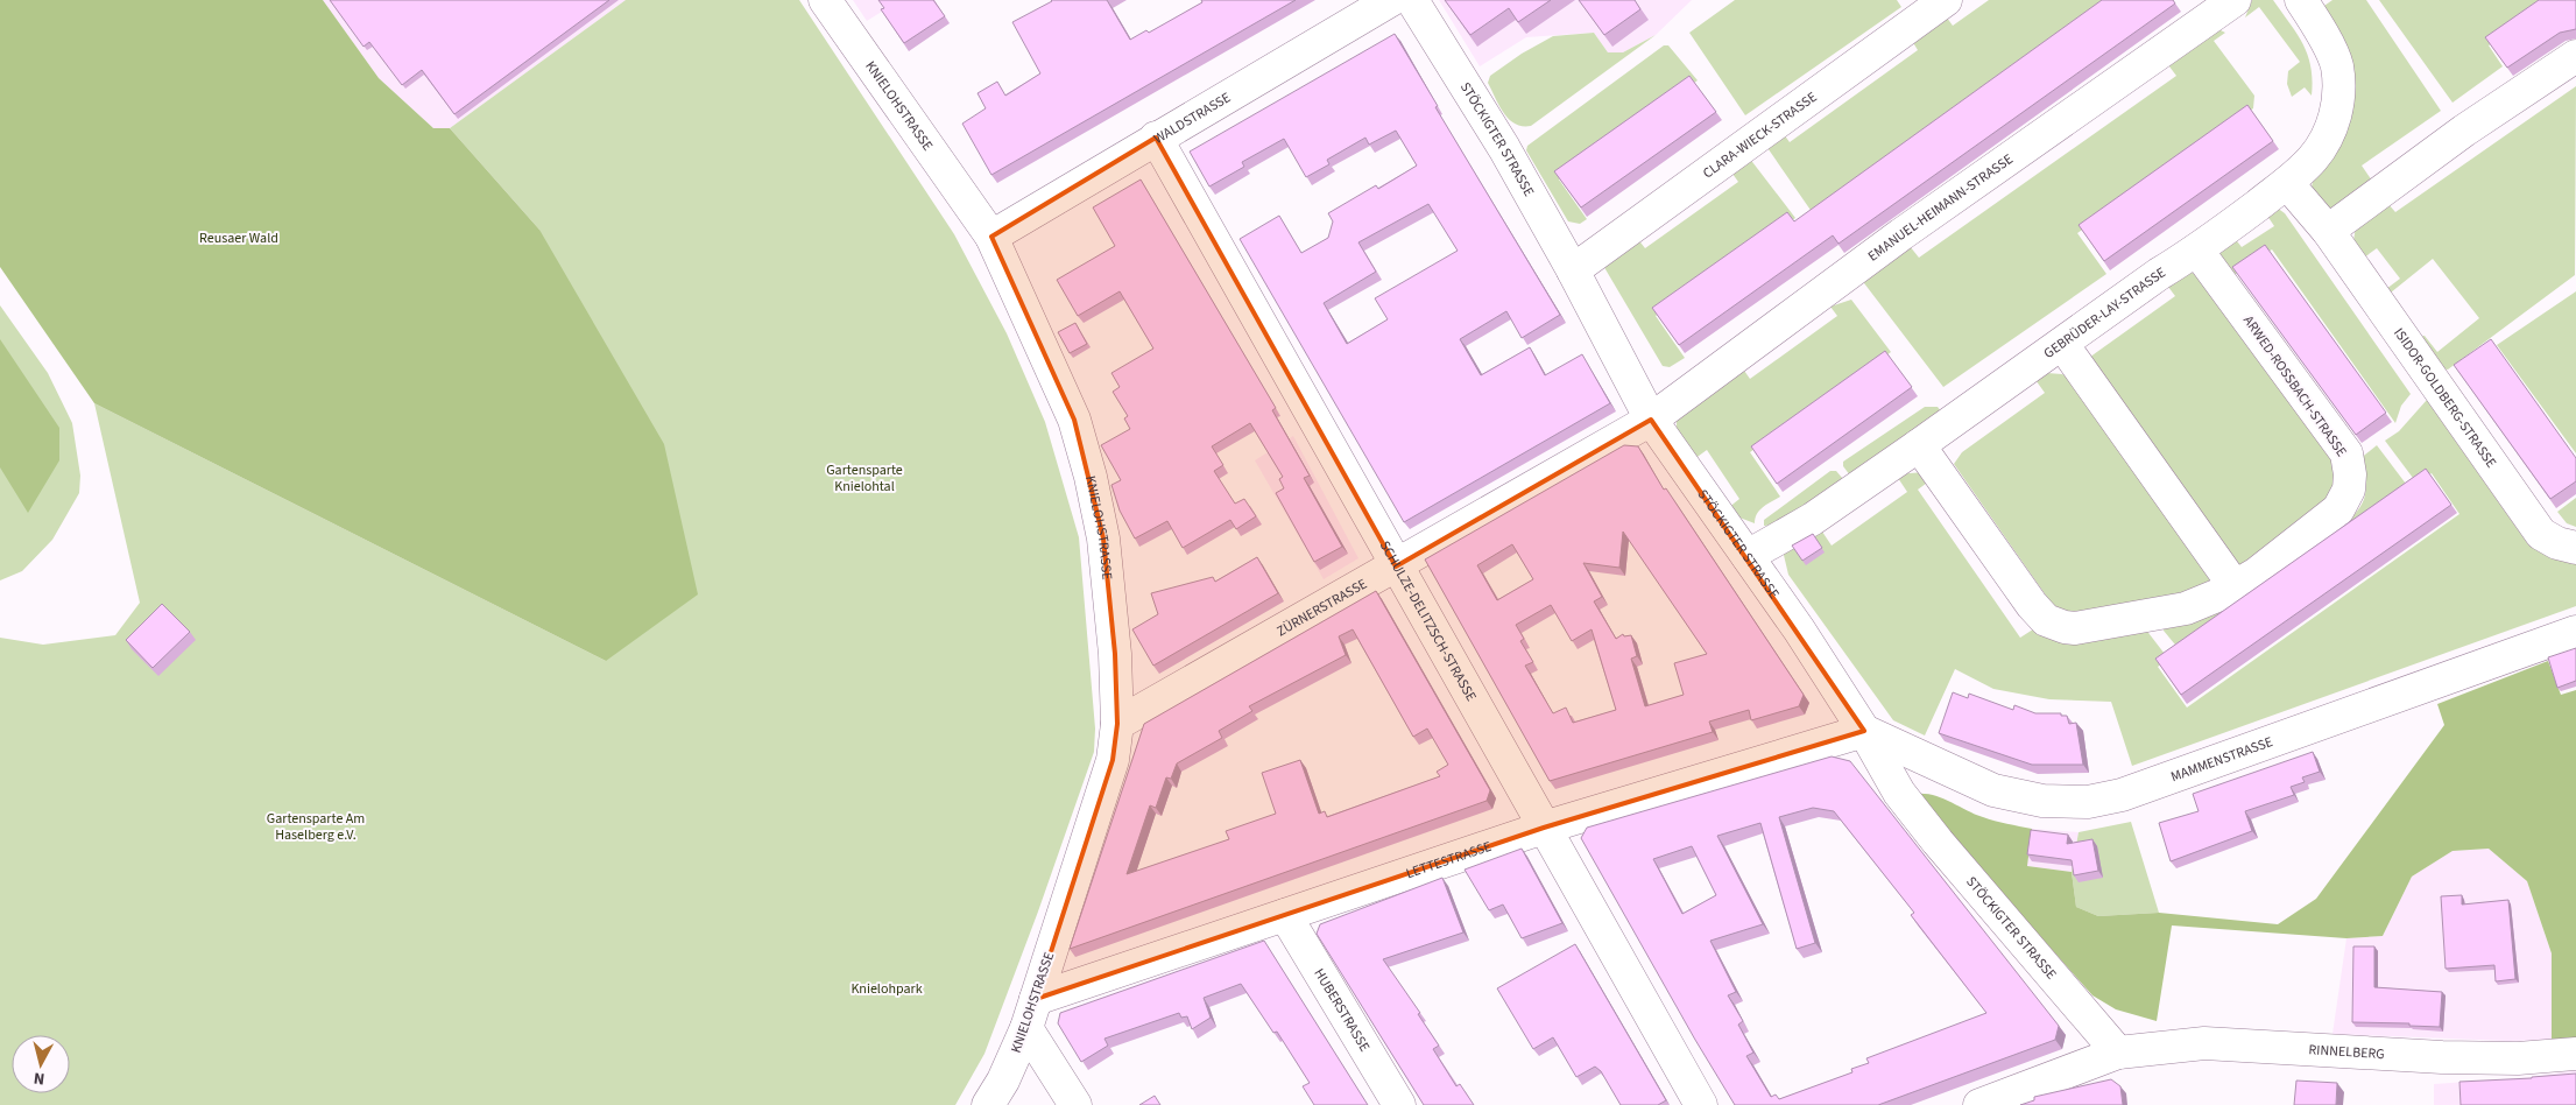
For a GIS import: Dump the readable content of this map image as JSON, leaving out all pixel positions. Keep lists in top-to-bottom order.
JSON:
{
  "streets": {
    "street": [
      "KNIELOHSTRASSE",
      "WALDSTRASSE",
      "CLARA-WIECK-STRASSE",
      "STÖCKIGTER STRASSE",
      "EMANUEL-HEIMANN-STRASSE",
      "GEBRÜDER-LAY-STRASSE",
      "ARWED-ROSSBACH-STRASSE",
      "ISIDOR-GOLDBERG-STRASSE",
      "ZÜRNERSTRASSE",
      "SCHULZE-DELITZSCH-STRASSE",
      "MAMMENSTRASSE",
      "LETTESTRASSE",
      "HUBERSTRASSE",
      "RINNELBERG"
    ]
  },
  "crossings": [
    ["KNIELOHSTRASSE", "WALDSTRASSE"],
    ["KNIELOHSTRASSE", "ZÜRNERSTRASSE"],
    ["KNIELOHSTRASSE", "LETTESTRASSE"],
    ["WALDSTRASSE", "SCHULZE-DELITZSCH-STRASSE"],
    ["CLARA-WIECK-STRASSE", "STÖCKIGTER STRASSE"],
    ["STÖCKIGTER STRASSE", "EMANUEL-HEIMANN-STRASSE"],
    ["STÖCKIGTER STRASSE", "GEBRÜDER-LAY-STRASSE"],
    ["STÖCKIGTER STRASSE", "ZÜRNERSTRASSE"],
    ["STÖCKIGTER STRASSE", "MAMMENSTRASSE"],
    ["STÖCKIGTER STRASSE", "LETTESTRASSE"],
    ["STÖCKIGTER STRASSE", "RINNELBERG"],
    ["EMANUEL-HEIMANN-STRASSE", "ZÜRNERSTRASSE"],
    ["GEBRÜDER-LAY-STRASSE", "ARWED-ROSSBACH-STRASSE"],
    ["GEBRÜDER-LAY-STRASSE", "ISIDOR-GOLDBERG-STRASSE"],
    ["ZÜRNERSTRASSE", "SCHULZE-DELITZSCH-STRASSE"],
    ["SCHULZE-DELITZSCH-STRASSE", "LETTESTRASSE"],
    ["MAMMENSTRASSE", "LETTESTRASSE"],
    ["LETTESTRASSE", "HUBERSTRASSE"]
  ],
  "parks": [
    "Reusaer Wald",
    "Gartensparte Knielohtal",
    "Gartensparte Am Haselberg e.V.",
    "Knielohpark"
  ],
  "north": "bottom"
}
